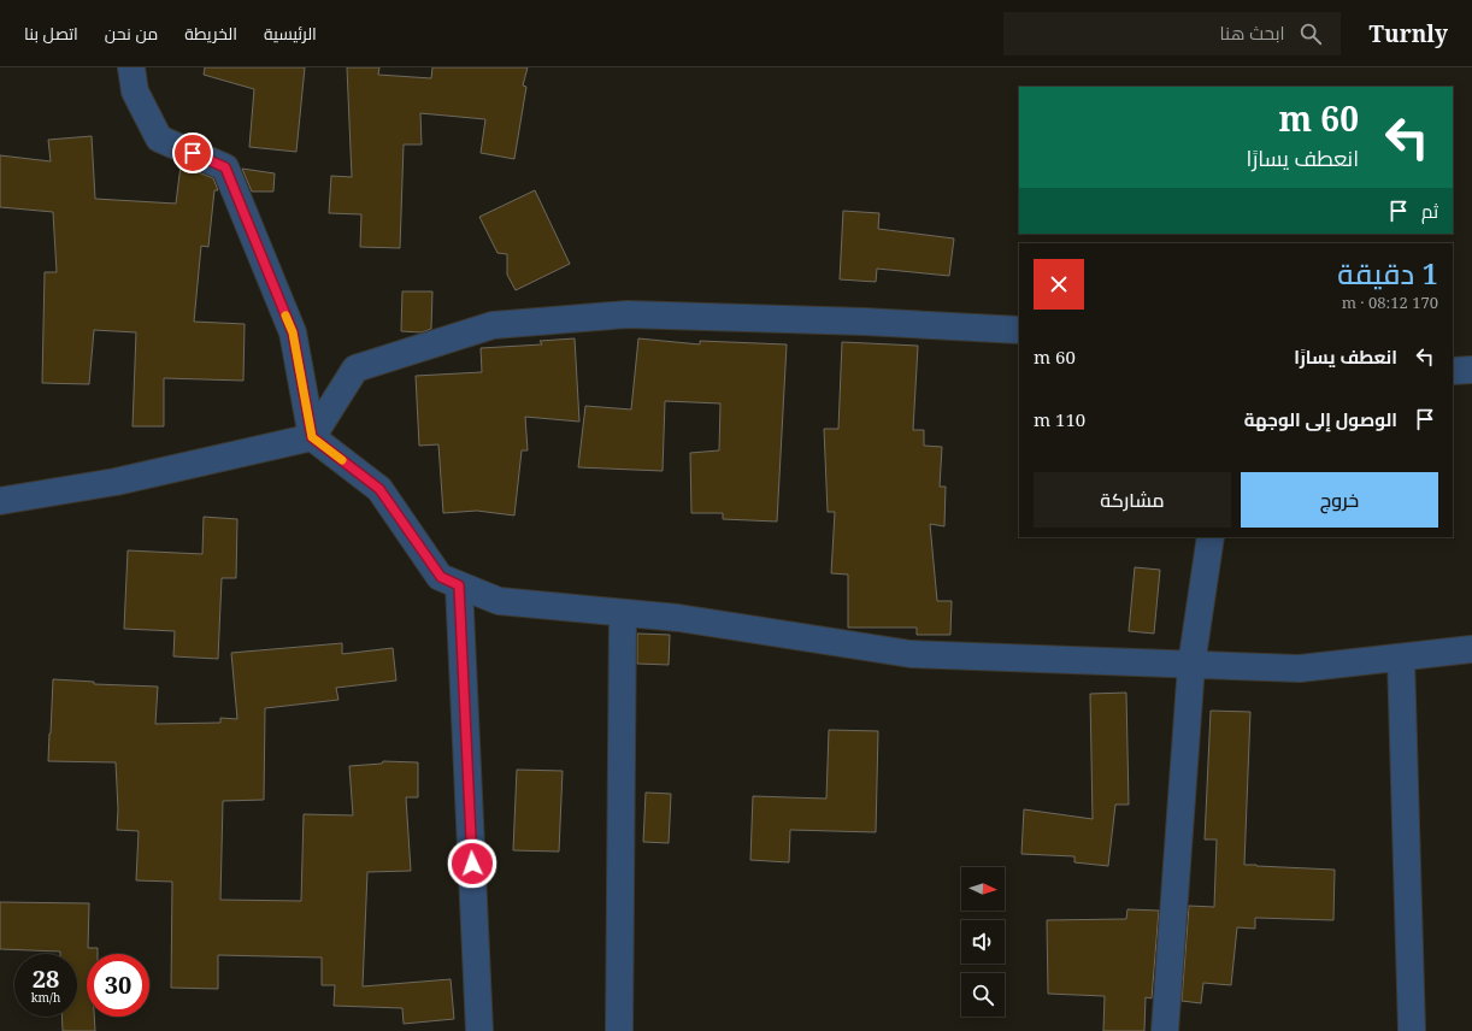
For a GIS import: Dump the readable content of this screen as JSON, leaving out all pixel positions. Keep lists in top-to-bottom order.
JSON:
{
  "north": "right",
  "page": {
    "header": "Turnly",
    "search": "ابحث هنا",
    "nav": [
      "الرئيسية",
      "الخريطة",
      "من نحن",
      "اتصل بنا"
    ],
    "turn": ["60 m", "انعطف يسارًا"],
    "then": "ثم",
    "heading": ["1 دقيقة", "170 m · 08:12"],
    "list": [
      {
        "name": "انعطف يسارًا",
        "value": "60 m"
      },
      {
        "name": "الوصول إلى الوجهة",
        "value": "110 m"
      }
    ],
    "buttons": ["خروج", "مشاركة"],
    "speed": "28 km/h",
    "limit": "30"
  }
}
